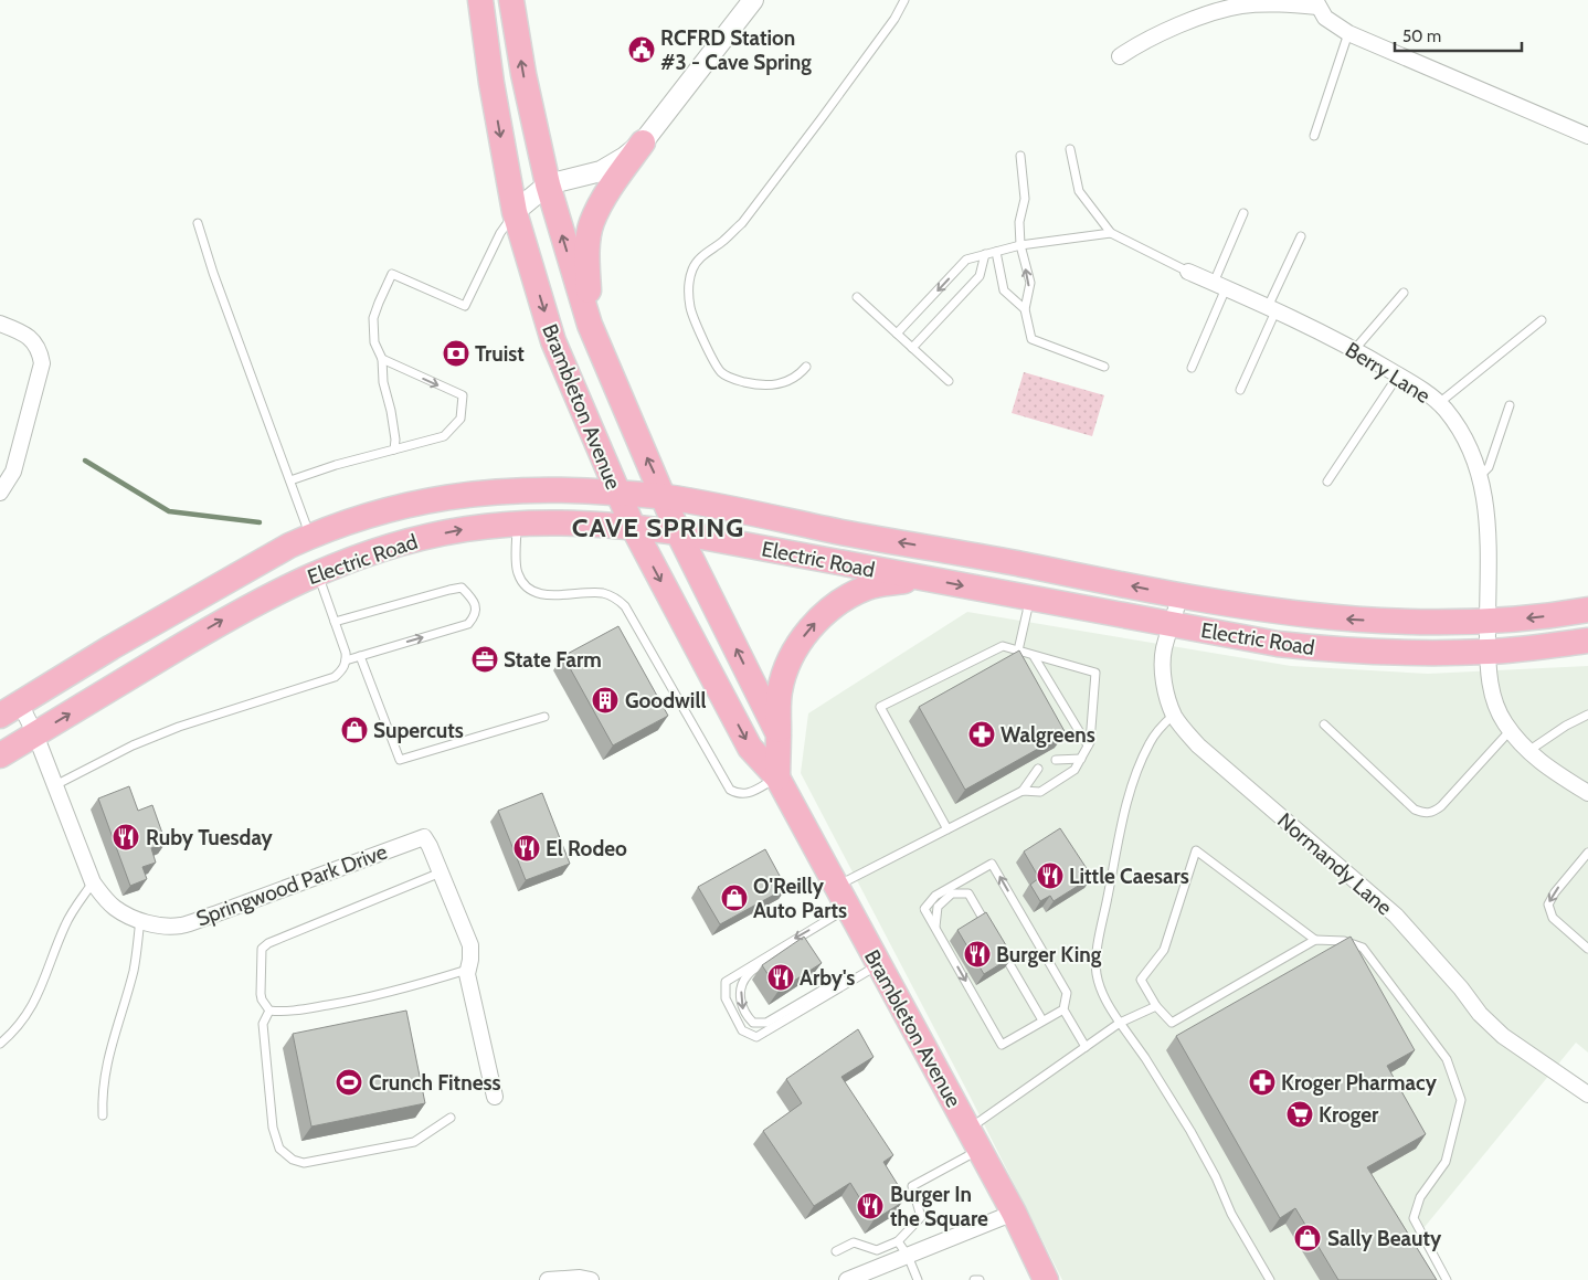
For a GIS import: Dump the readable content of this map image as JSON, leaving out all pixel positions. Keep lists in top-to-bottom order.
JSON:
{
  "streets": {
    "main road": ["Brambleton Avenue", "Electric Road"],
    "street": ["Berry Lane", "Normandy Lane", "Springwood Park Drive"]
  },
  "crossings": [
    ["Berry Lane", "Electric Road"],
    ["Brambleton Avenue", "Electric Road"],
    ["Electric Road", "Normandy Lane"],
    ["Electric Road", "Springwood Park Drive"]
  ],
  "districts": ["CAVE SPRING"],
  "places": {
    "public building": ["RCFRD Station #3 - Cave Spring"],
    "bank": ["Truist"],
    "office": ["State Farm"],
    "building": ["Goodwill"],
    "shop": ["Supercuts", "O'Reilly Auto Parts", "Sally Beauty"],
    "pharmacy": ["Walgreens", "Kroger Pharmacy"],
    "restaurant": [
      "Ruby Tuesday",
      "El Rodeo",
      "Little Caesars",
      "Burger King",
      "Arby's",
      "Burger In the Square"
    ],
    "sports": ["Crunch Fitness"],
    "supermarket": ["Kroger"]
  },
  "scale_bar": "50 m"
}
